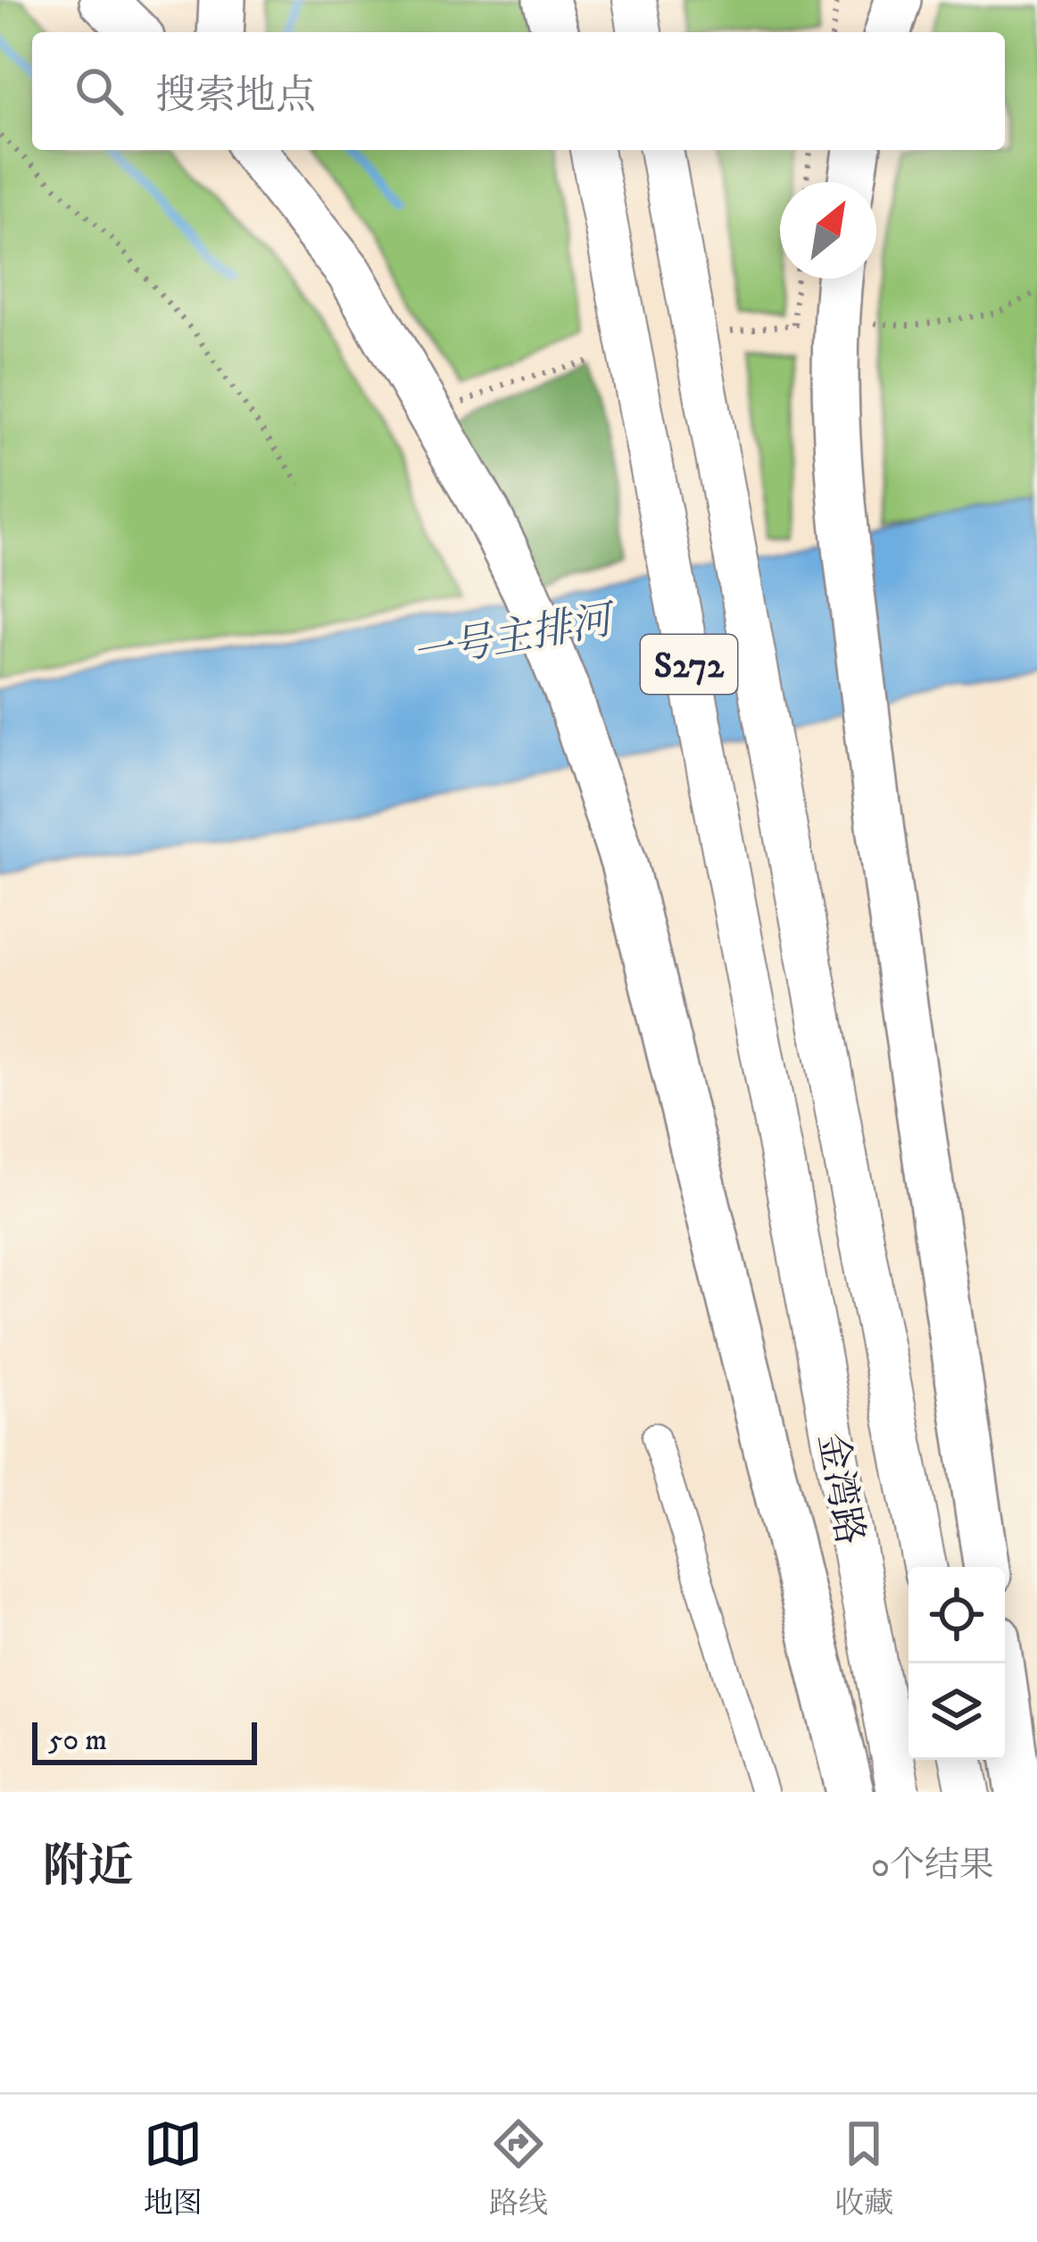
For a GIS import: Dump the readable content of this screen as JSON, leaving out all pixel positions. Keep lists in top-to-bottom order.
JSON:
{
  "streets": {
    "main road": ["S272", "金湾路"]
  },
  "water": ["一号主排河"],
  "scale_bar": "50 m",
  "north": "top right",
  "page": {
    "search": "搜索地点",
    "scale": "50 m",
    "heading": ["附近", "0个结果"],
    "nav": ["地图", "路线", "收藏"]
  }
}
